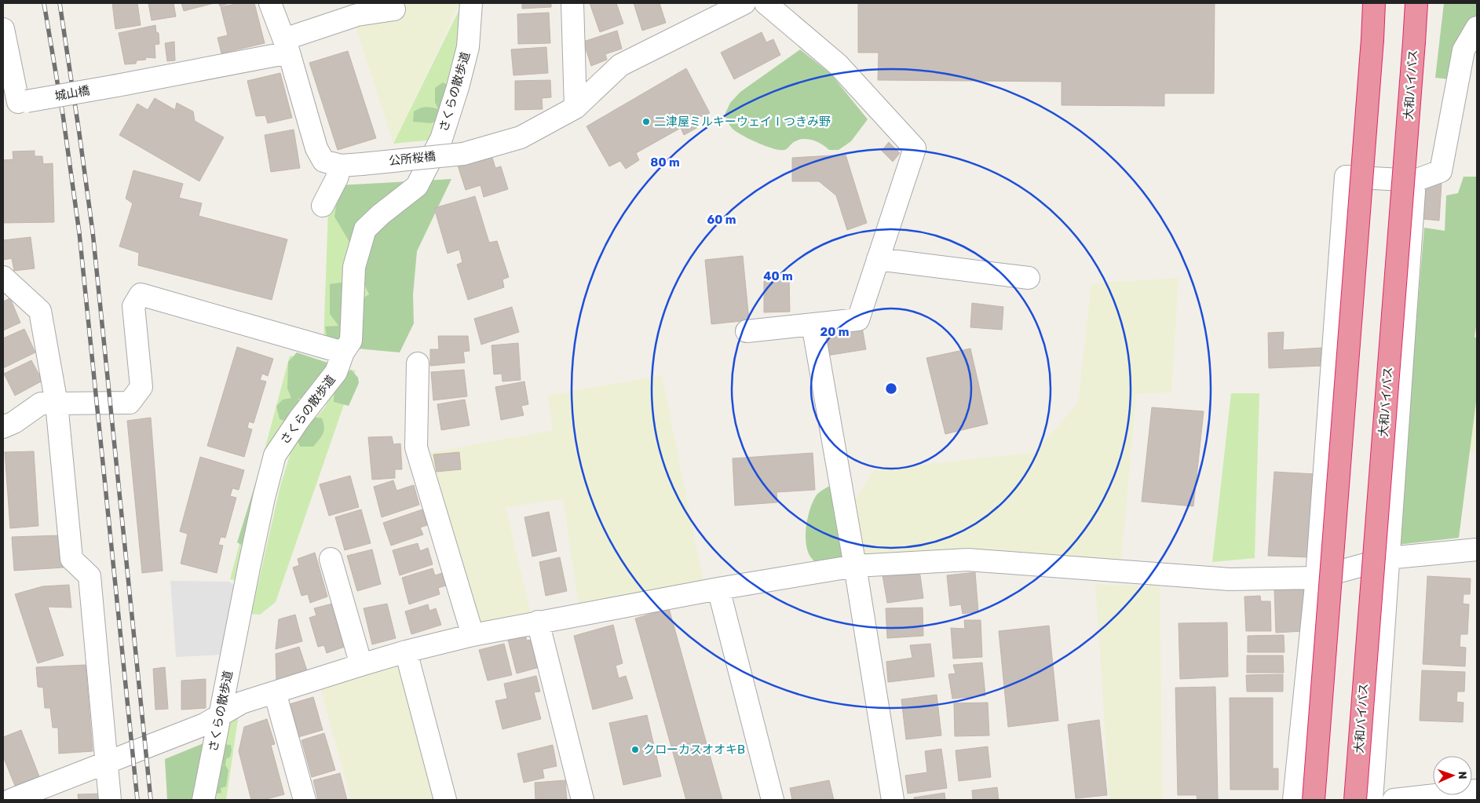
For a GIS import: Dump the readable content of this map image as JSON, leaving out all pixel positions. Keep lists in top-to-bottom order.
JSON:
{
  "streets": {
    "highway": ["大和バイパス"],
    "street": ["さくらの散歩道", "城山橋", "公所桜橋"]
  },
  "places": ["二津屋ミルキーウェイⅠつきみ野", "クローカスオオキB"],
  "north": "right",
  "rings": [
    "80 m",
    "60 m",
    "40 m",
    "20 m"
  ]
}
